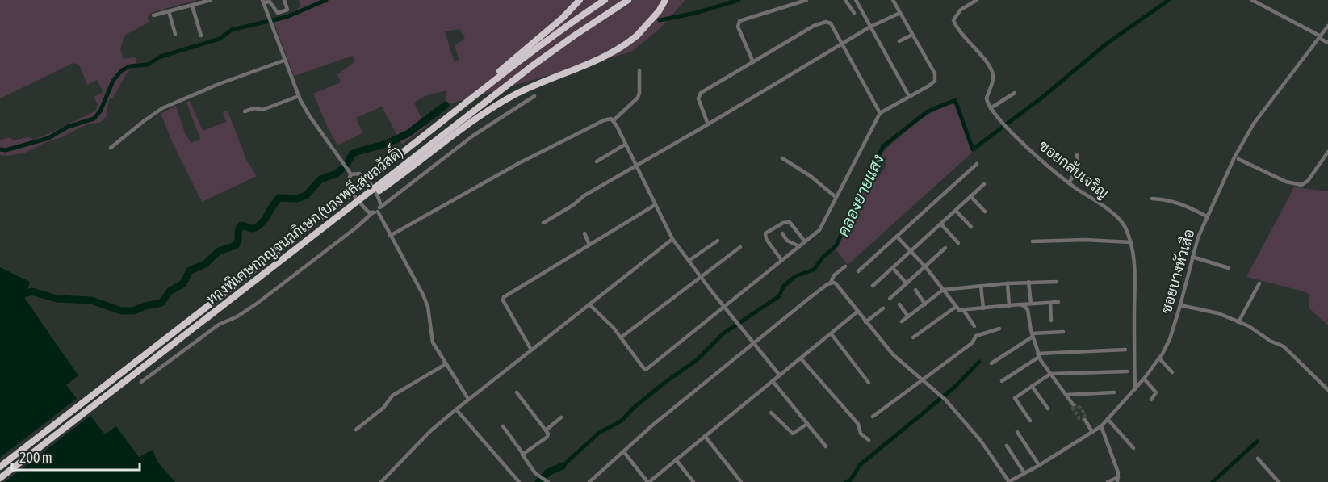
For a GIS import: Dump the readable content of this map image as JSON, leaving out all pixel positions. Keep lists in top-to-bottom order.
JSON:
{
  "streets": {
    "highway": ["ทางพิเศษกาญจนาภิเษก (บางพลี-สุขสวัสดิ์)"],
    "street": ["ซอยกลับเจริญ", "ซอยบางหัวเสือ"]
  },
  "crossings": [
    ["ซอยกลับเจริญ", "ซอยบางหัวเสือ"]
  ],
  "water": ["คลองยายแสง"],
  "scale_bar": "200 m"
}
